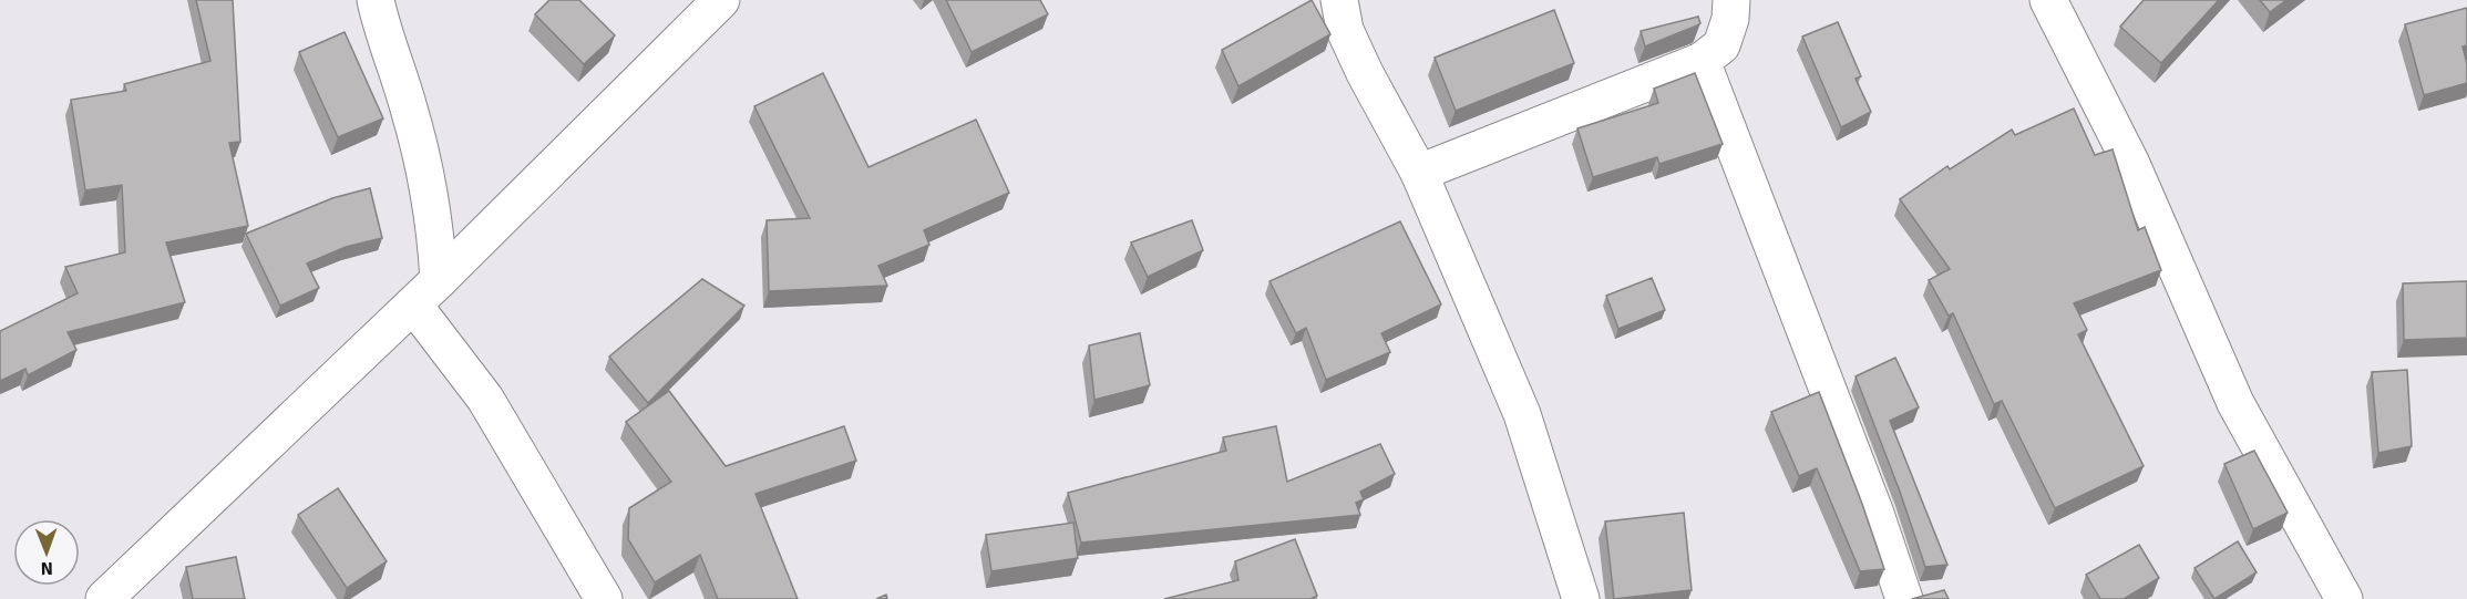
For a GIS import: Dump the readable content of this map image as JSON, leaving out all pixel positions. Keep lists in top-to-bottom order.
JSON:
{
  "north": "bottom"
}
